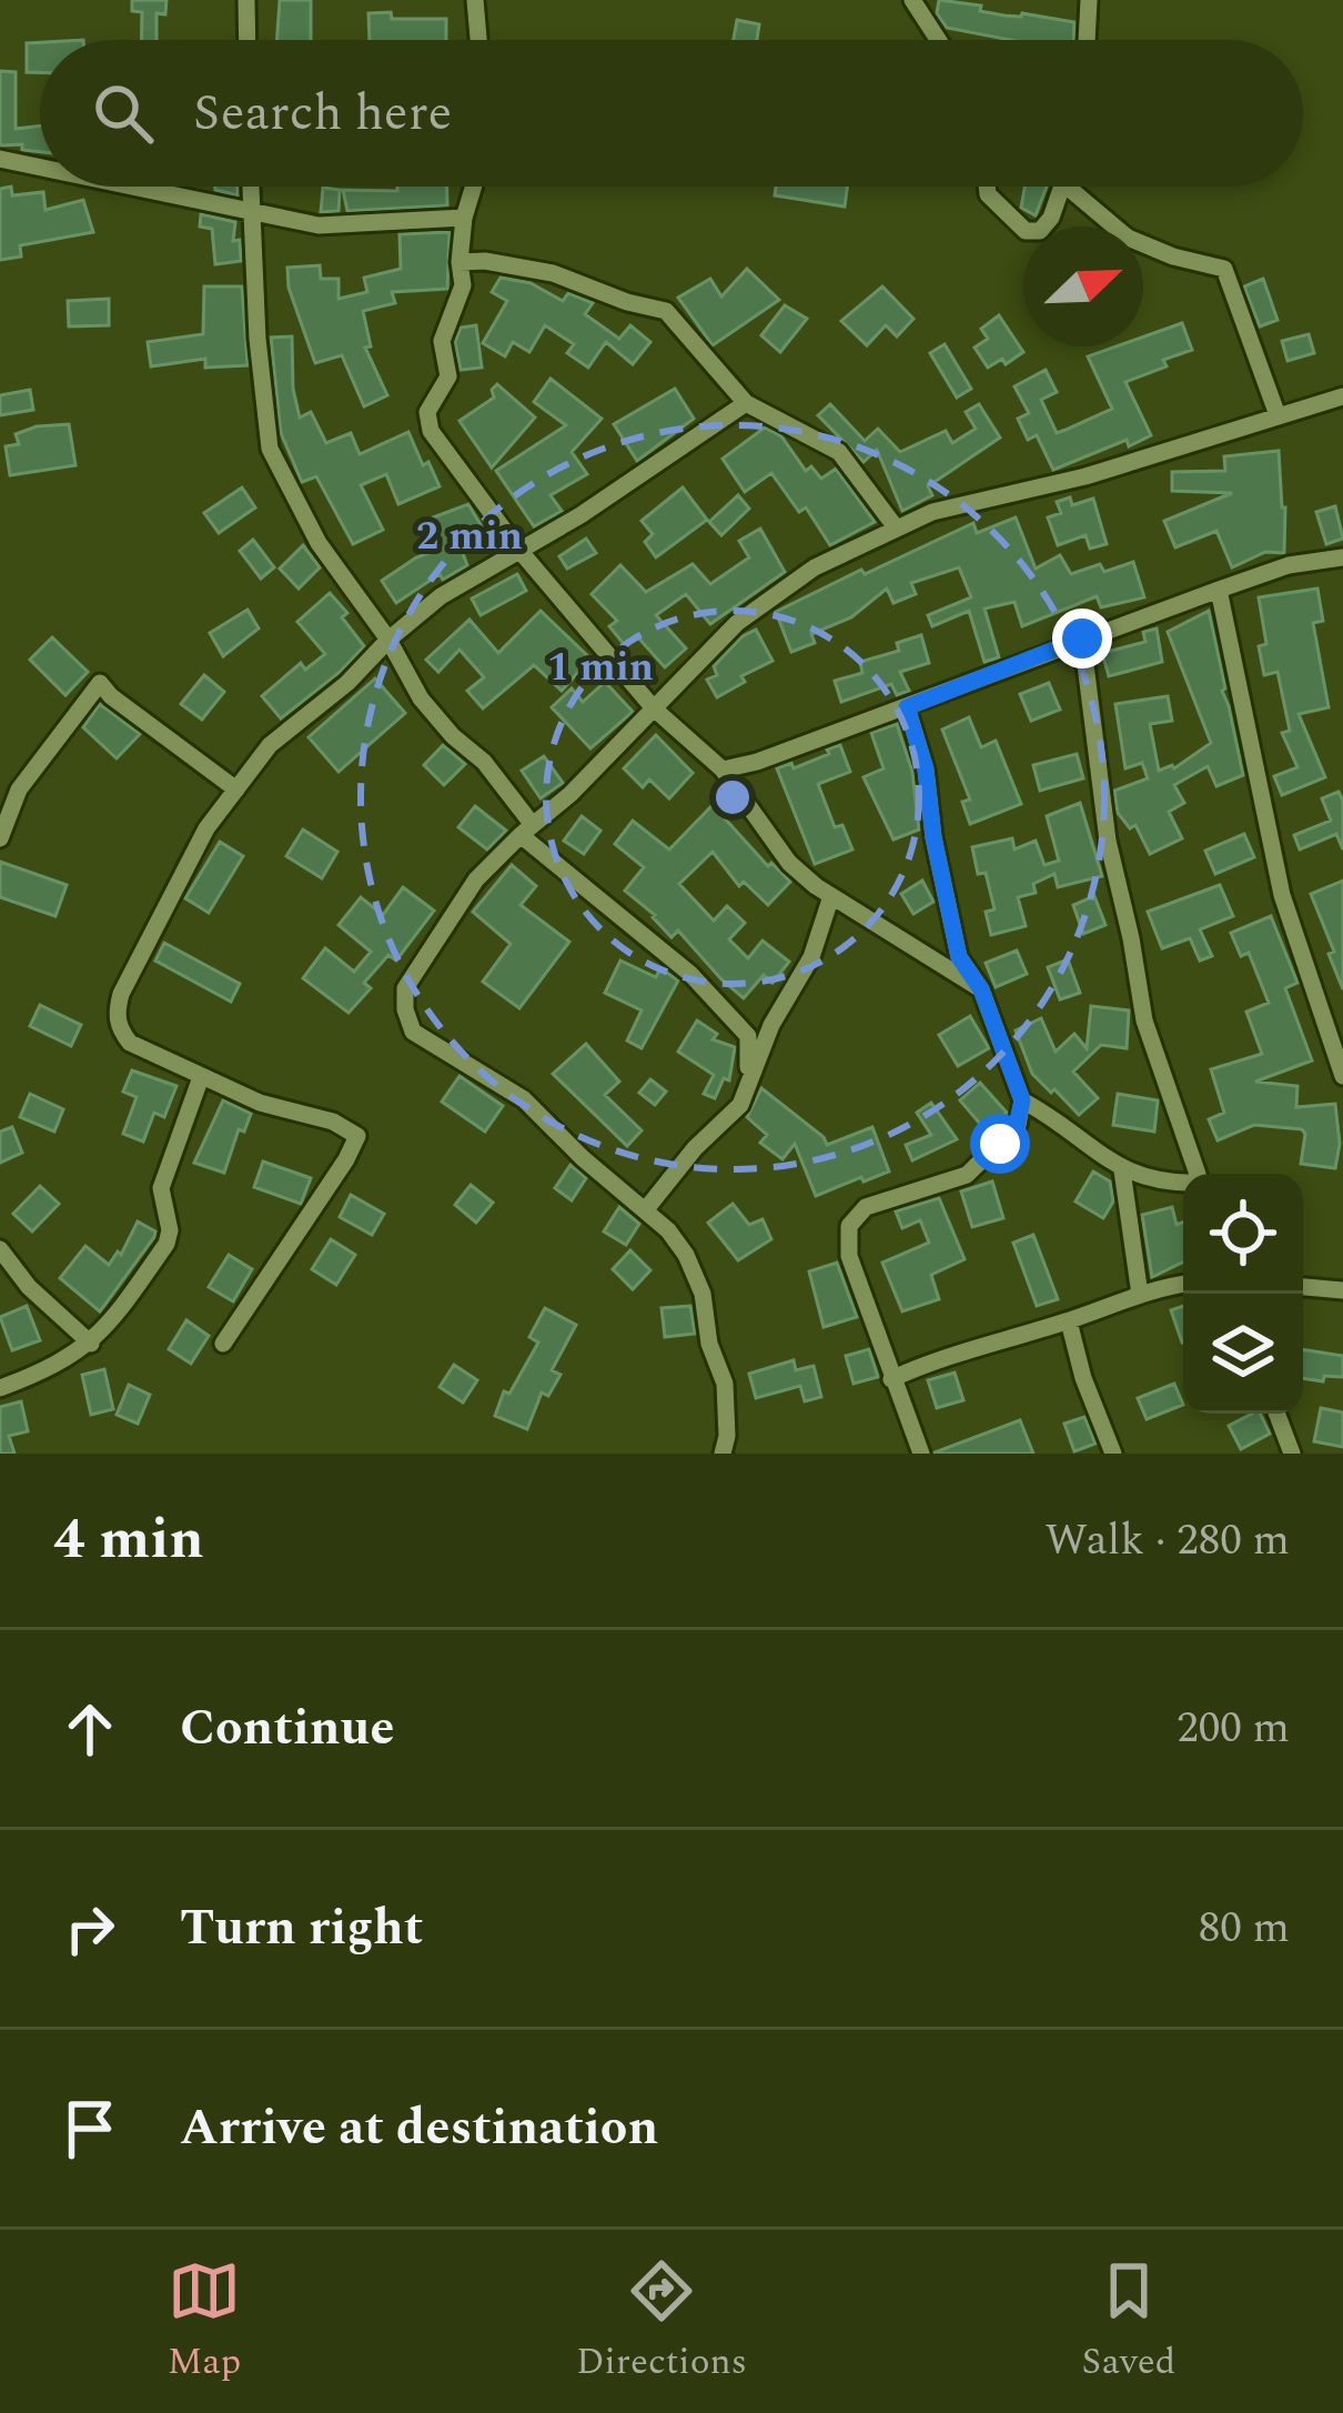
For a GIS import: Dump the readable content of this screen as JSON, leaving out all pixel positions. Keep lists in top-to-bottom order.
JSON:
{
  "north": "top right",
  "page": {
    "search": "Search here",
    "heading": ["4 min", "Walk · 280 m"],
    "list": [
      ["Continue", "200 m"],
      ["Turn right", "80 m"],
      "Arrive at destination"
    ],
    "nav": ["Map", "Directions", "Saved"]
  },
  "rings": ["2 min", "1 min"]
}
